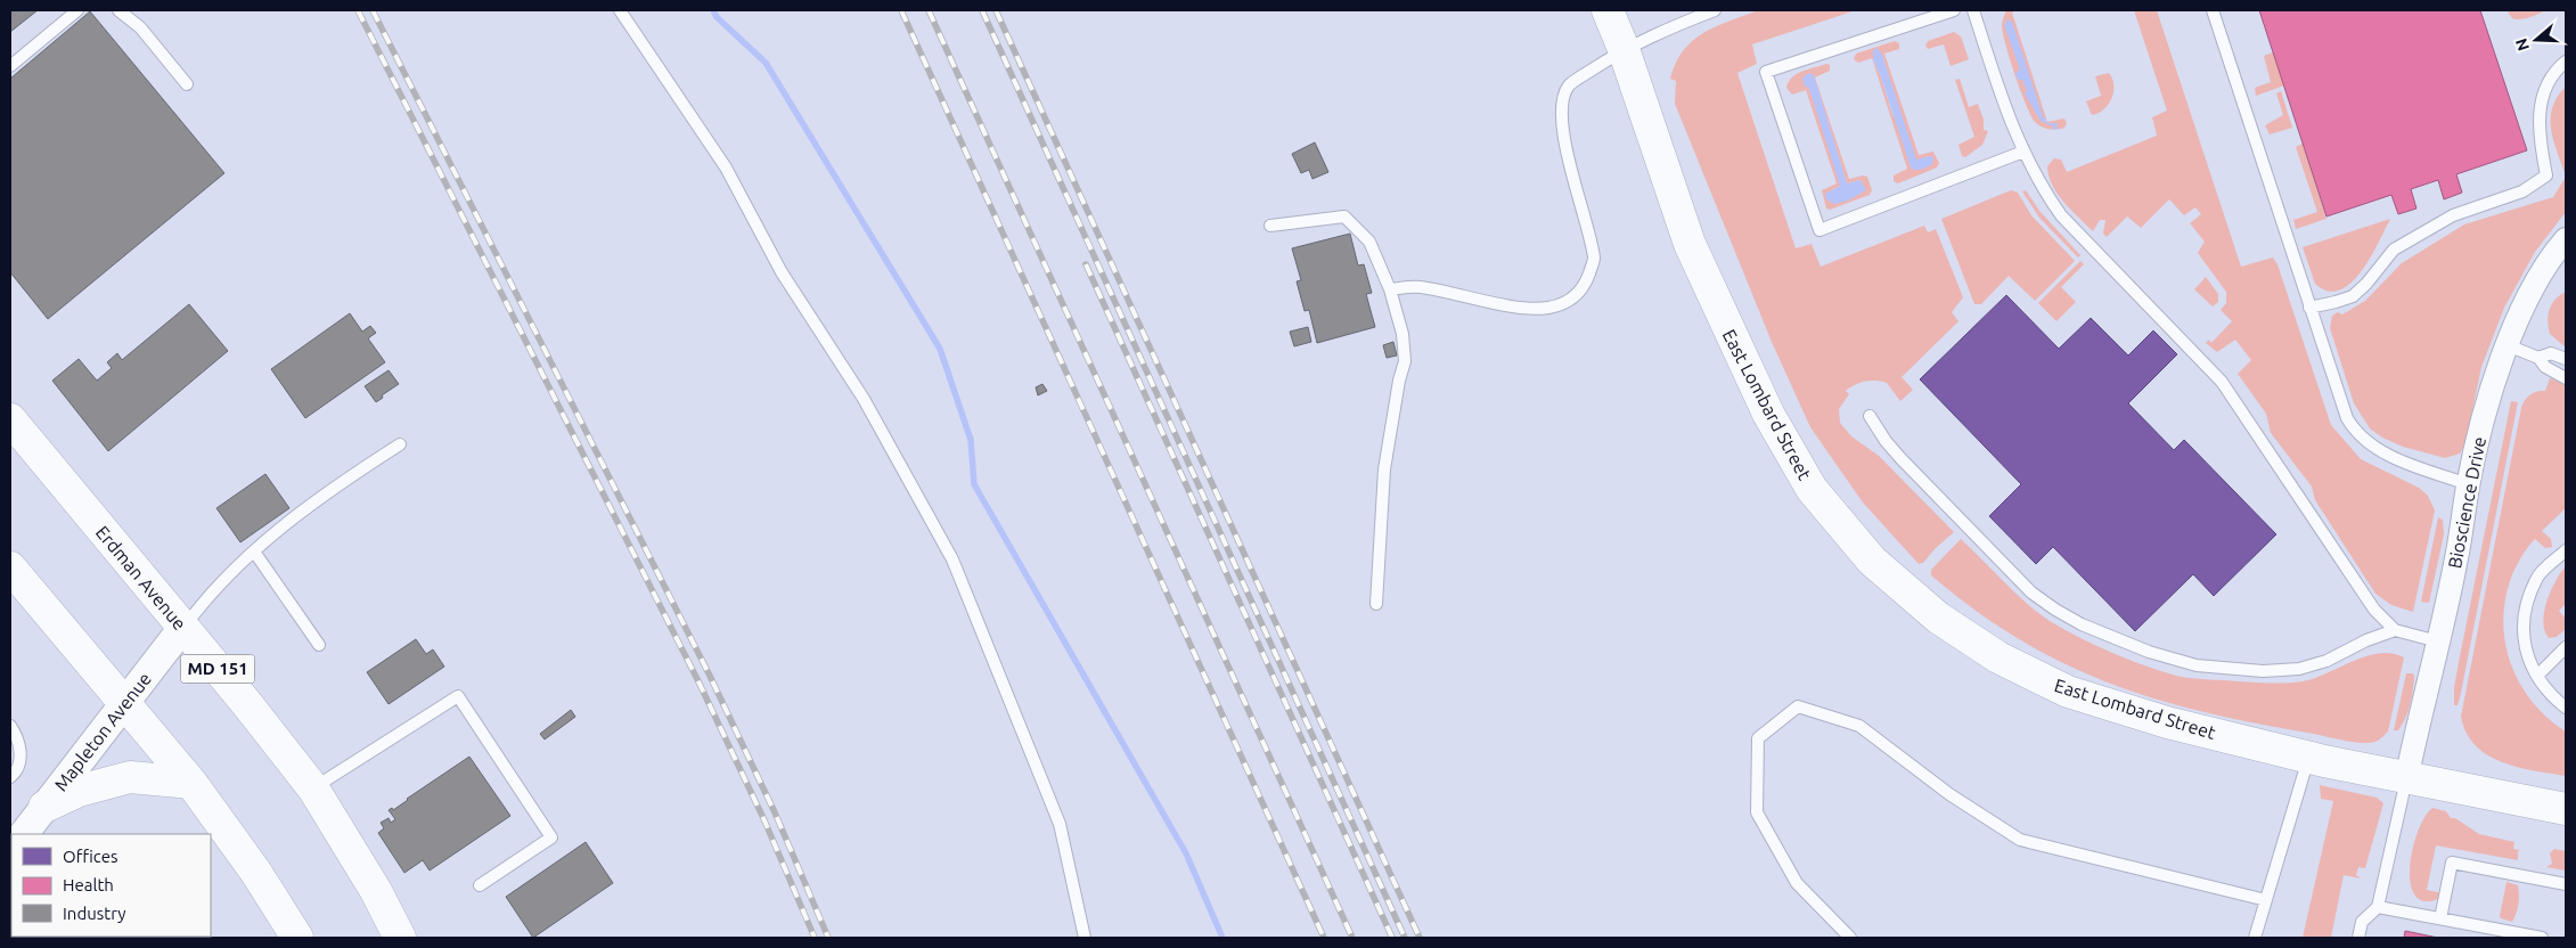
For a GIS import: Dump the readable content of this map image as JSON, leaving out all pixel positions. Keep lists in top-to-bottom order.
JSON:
{
  "streets": {
    "main road": ["East Lombard Street", "Erdman Avenue", "MD 151"],
    "street": ["Bioscience Drive", "Mapleton Avenue"]
  },
  "crossings": [
    ["East Lombard Street", "Bioscience Drive"],
    ["Erdman Avenue", "Mapleton Avenue"]
  ],
  "legend": ["Offices", "Health", "Industry"],
  "north": "left"
}
